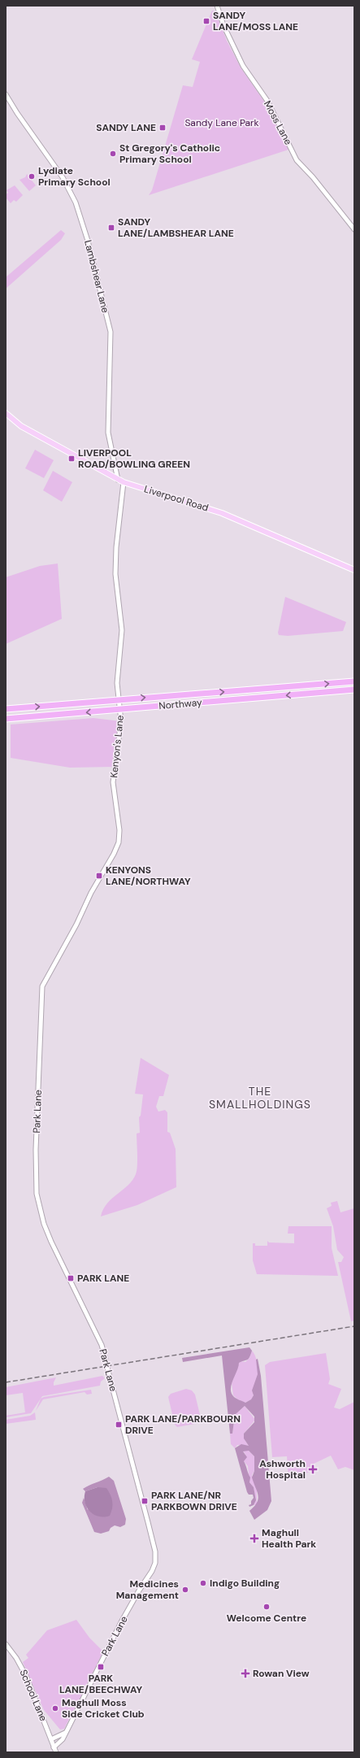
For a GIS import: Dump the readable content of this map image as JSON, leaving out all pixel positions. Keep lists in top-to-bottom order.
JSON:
{
  "streets": {
    "highway": ["Northway"],
    "main road": ["Liverpool Road"],
    "street": [
      "Moss Lane",
      "Lambshear Lane",
      "Kenyon's Lane",
      "Park Lane",
      "School Lane"
    ]
  },
  "crossings": [
    ["Lambshear Lane", "Liverpool Road"],
    ["Liverpool Road", "Kenyon's Lane"],
    ["Northway", "Kenyon's Lane"],
    ["Kenyon's Lane", "Park Lane"],
    ["Park Lane", "School Lane"]
  ],
  "districts": ["THE SMALLHOLDINGS"],
  "parks": ["Sandy Lane Park"],
  "places": {
    "transit": [
      "SANDY LANE/MOSS LANE",
      "SANDY LANE",
      "SANDY LANE/LAMBSHEAR LANE",
      "LIVERPOOL ROAD/BOWLING GREEN",
      "KENYONS LANE/NORTHWAY",
      "PARK LANE",
      "PARK LANE/PARKBOURN DRIVE",
      "PARK LANE/NR PARKBOWN DRIVE",
      "PARK LANE/BEECHWAY"
    ],
    "other": [
      "St Gregory's Catholic Primary School",
      "Lydiate Primary School",
      "Indigo Building",
      "Medicines Management",
      "Welcome Centre",
      "Maghull Moss Side Cricket Club"
    ],
    "health": ["Ashworth Hospital", "Maghull Health Park", "Rowan View"]
  }
}
